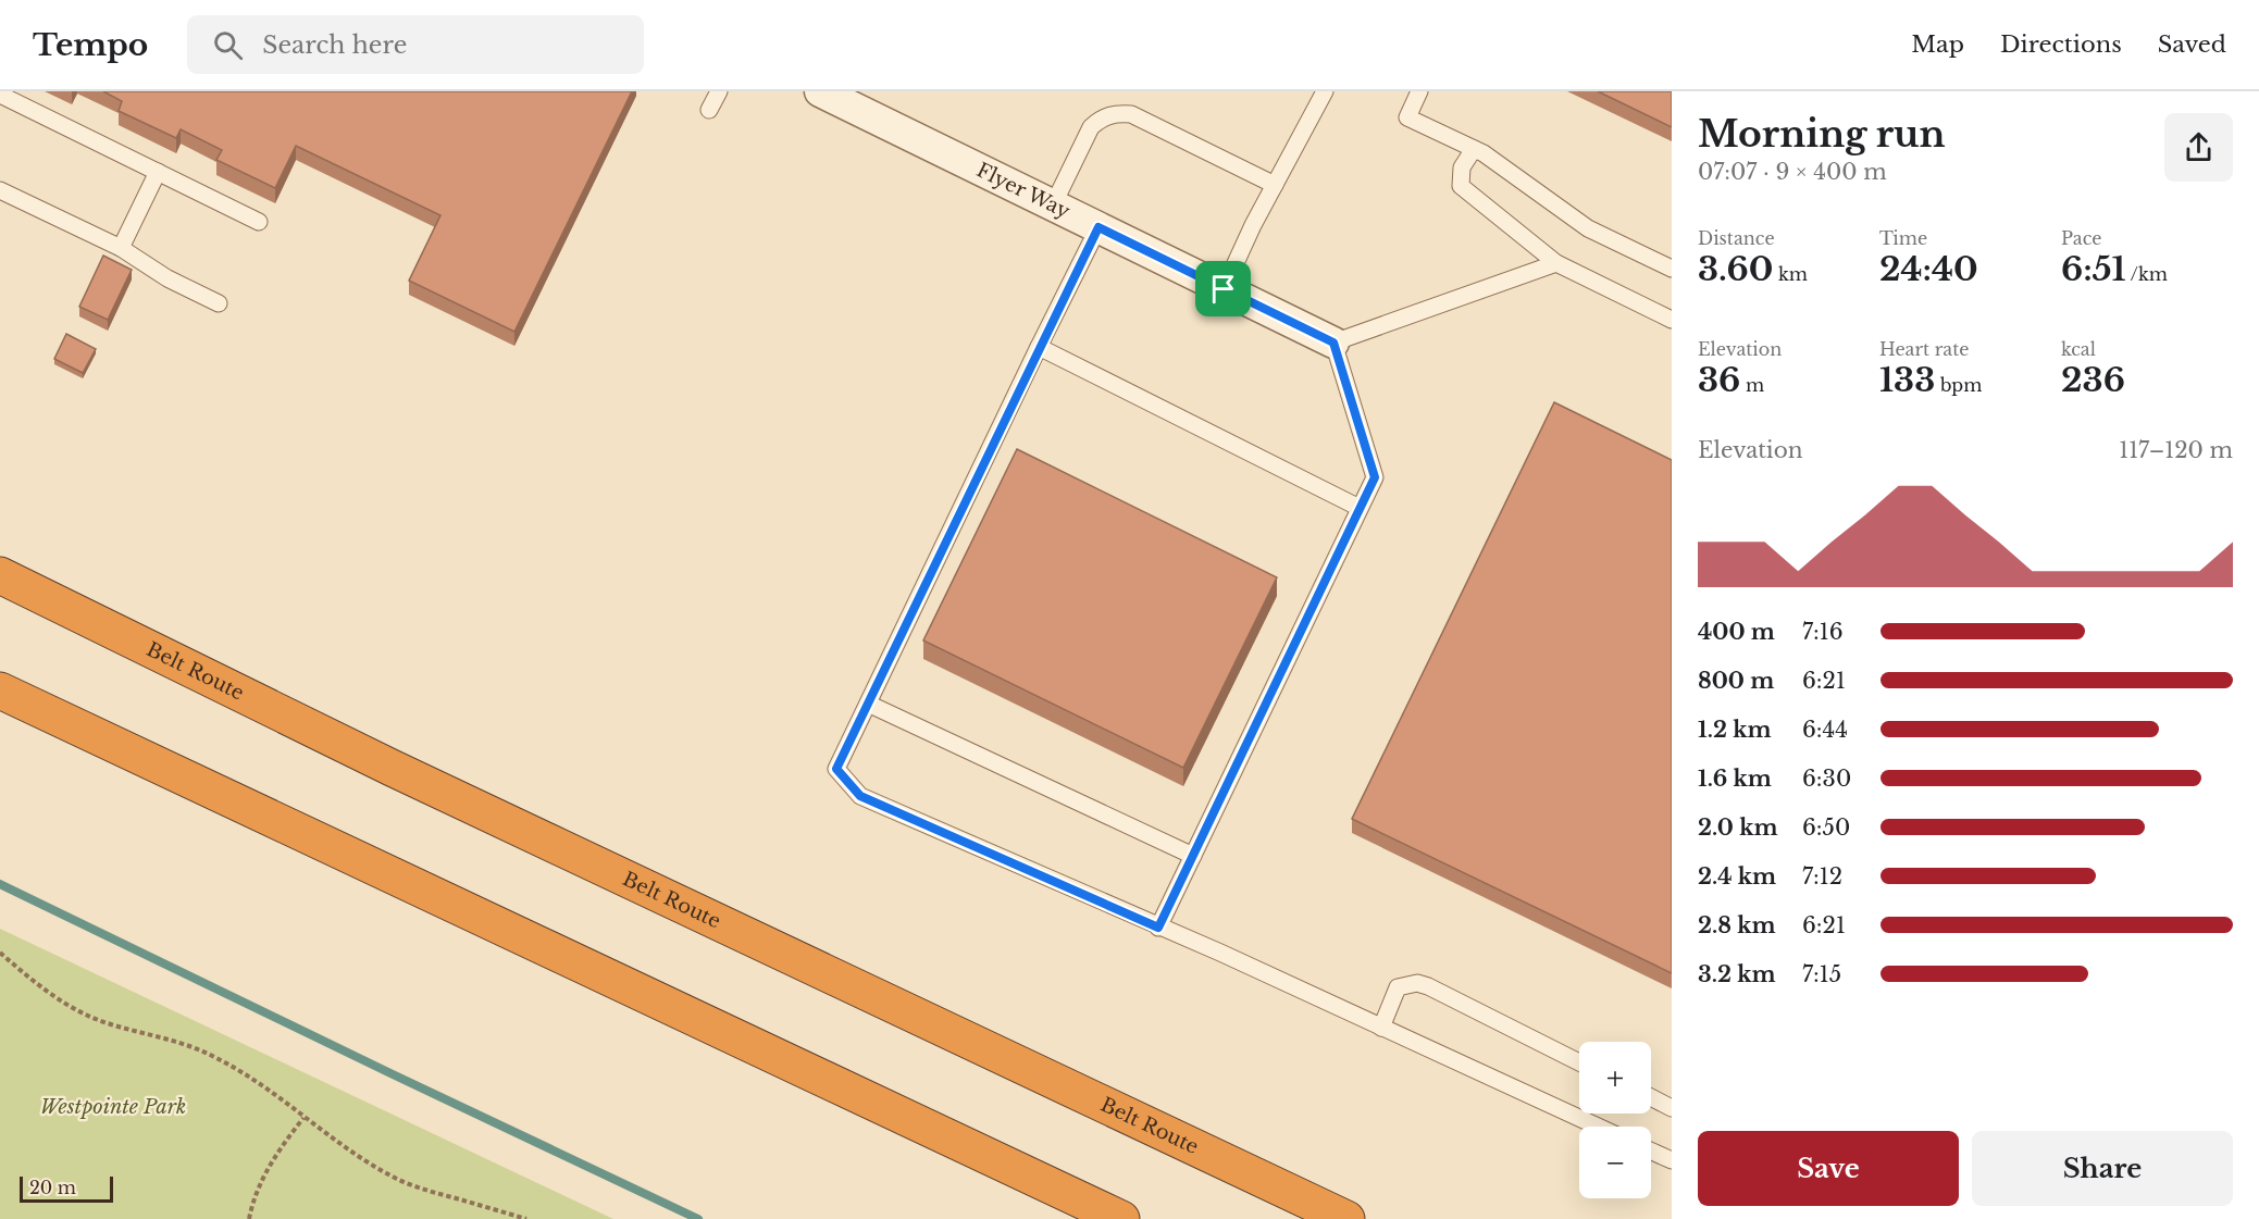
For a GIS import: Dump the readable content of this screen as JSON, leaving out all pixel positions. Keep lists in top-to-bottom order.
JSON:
{
  "streets": {
    "highway": ["Belt Route"],
    "street": ["Flyer Way"]
  },
  "parks": ["Westpointe Park"],
  "scale_bar": "20 m",
  "page": {
    "header": "Tempo",
    "search": "Search here",
    "nav": ["Map", "Directions", "Saved"],
    "heading": ["Morning run", "07:07 · 9 × 400 m"],
    "stats": [
      ["Distance", "3.60 km"],
      ["Time", "24:40"],
      ["Pace", "6:51 /km"],
      ["Elevation", "36 m"],
      ["Heart rate", "133 bpm"],
      ["kcal", "236"]
    ],
    "chart": ["Elevation", "117–120 m"],
    "list": [
      {
        "name": "400 m",
        "note": "7:16"
      },
      {
        "name": "800 m",
        "note": "6:21"
      },
      {
        "name": "1.2 km",
        "note": "6:44"
      },
      {
        "name": "1.6 km",
        "note": "6:30"
      },
      {
        "name": "2.0 km",
        "note": "6:50"
      },
      {
        "name": "2.4 km",
        "note": "7:12"
      },
      {
        "name": "2.8 km",
        "note": "6:21"
      },
      {
        "name": "3.2 km",
        "note": "7:15"
      }
    ],
    "map_buttons": ["+", "−"],
    "buttons": ["Save", "Share"],
    "scale": "20 m"
  }
}
